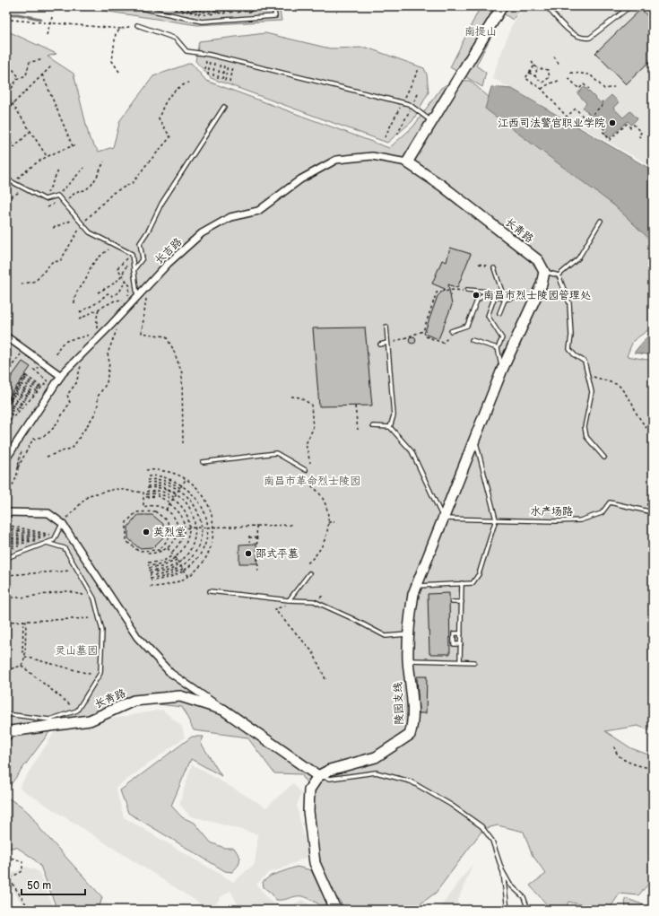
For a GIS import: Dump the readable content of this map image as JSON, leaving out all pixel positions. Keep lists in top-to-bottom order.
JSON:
{
  "streets": {
    "street": ["长青路", "长吉路", "陵园支线"],
    "lane": ["水产场路"]
  },
  "crossings": [
    ["长青路", "长吉路"],
    ["长青路", "陵园支线"],
    ["水产场路", "陵园支线"]
  ],
  "parks": ["南提山", "南昌市革命烈士陵园", "灵山墓园"],
  "places": [
    "江西司法警官职业学院",
    "南昌市烈士陵园管理处",
    "英烈堂",
    "邵式平墓"
  ],
  "scale_bar": "50 m"
}
